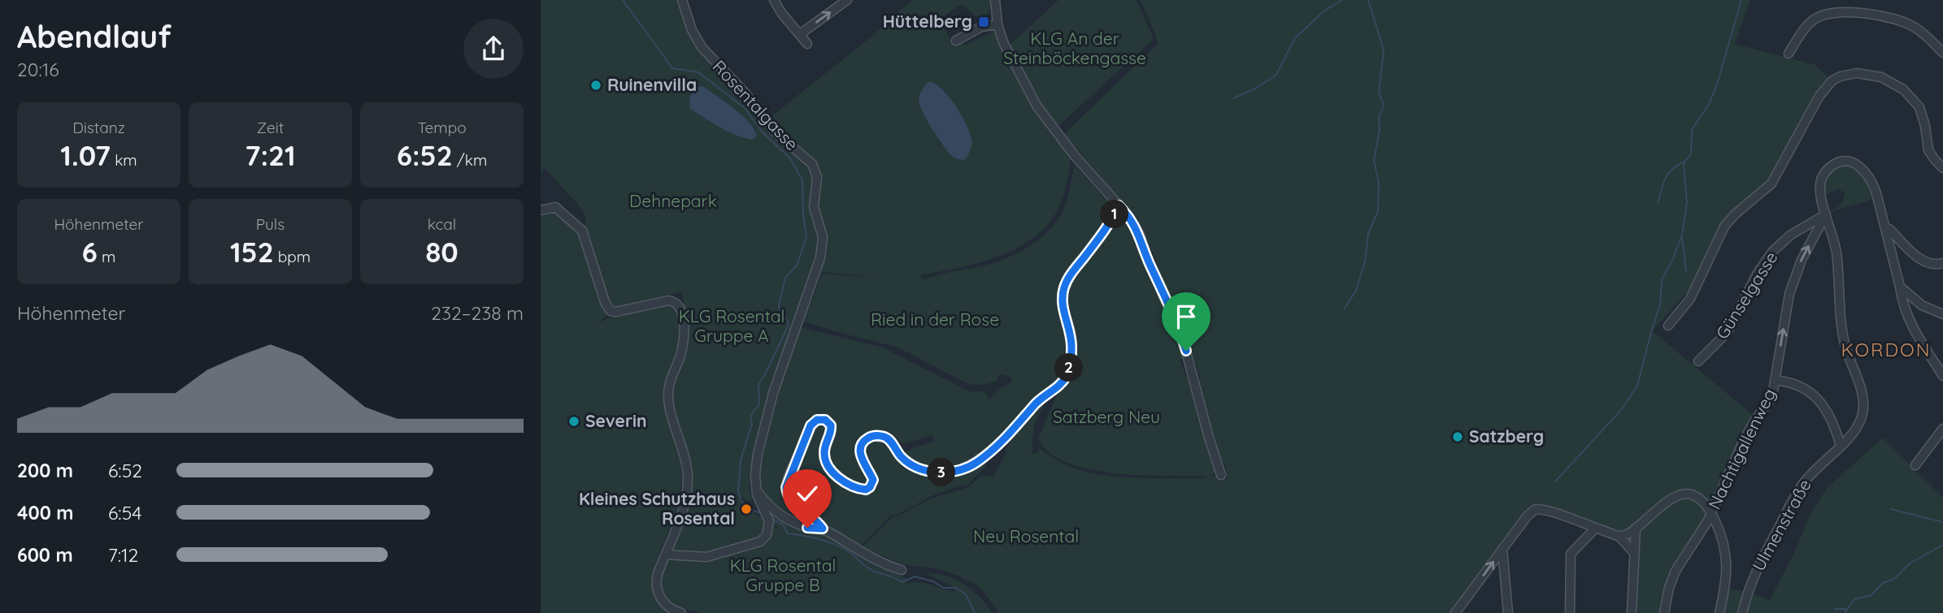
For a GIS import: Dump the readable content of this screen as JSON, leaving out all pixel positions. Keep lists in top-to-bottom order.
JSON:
{
  "streets": {
    "street": [
      "Rosentalgasse",
      "Günselgasse",
      "Nachtigallenweg",
      "Ulmenstraße"
    ]
  },
  "crossings": [
    ["Günselgasse", "Nachtigallenweg"],
    ["Günselgasse", "Ulmenstraße"],
    ["Nachtigallenweg", "Ulmenstraße"]
  ],
  "one_way": ["Nachtigallenweg"],
  "districts": ["KORDON"],
  "parks": [
    "KLG An der Steinböckengasse",
    "Dehnepark",
    "KLG Rosental Gruppe A",
    "Ried in der Rose",
    "Satzberg Neu",
    "Neu Rosental",
    "KLG Rosental Gruppe B"
  ],
  "places": {
    "transit": ["Hüttelberg"],
    "other": [
      "Ruinenvilla",
      "Severin",
      "Satzberg",
      "Kleines Schutzhaus Rosental"
    ]
  },
  "page": {
    "heading": ["Abendlauf", "20:16"],
    "stats": [
      ["Distanz", "1.07 km"],
      ["Zeit", "7:21"],
      ["Tempo", "6:52 /km"],
      ["Höhenmeter", "6 m"],
      ["Puls", "152 bpm"],
      ["kcal", "80"]
    ],
    "pins": ["1", "2", "3"],
    "chart": ["Höhenmeter", "232–238 m"],
    "list": [
      {
        "name": "200 m",
        "note": "6:52"
      },
      {
        "name": "400 m",
        "note": "6:54"
      },
      {
        "name": "600 m",
        "note": "7:12"
      }
    ]
  }
}
